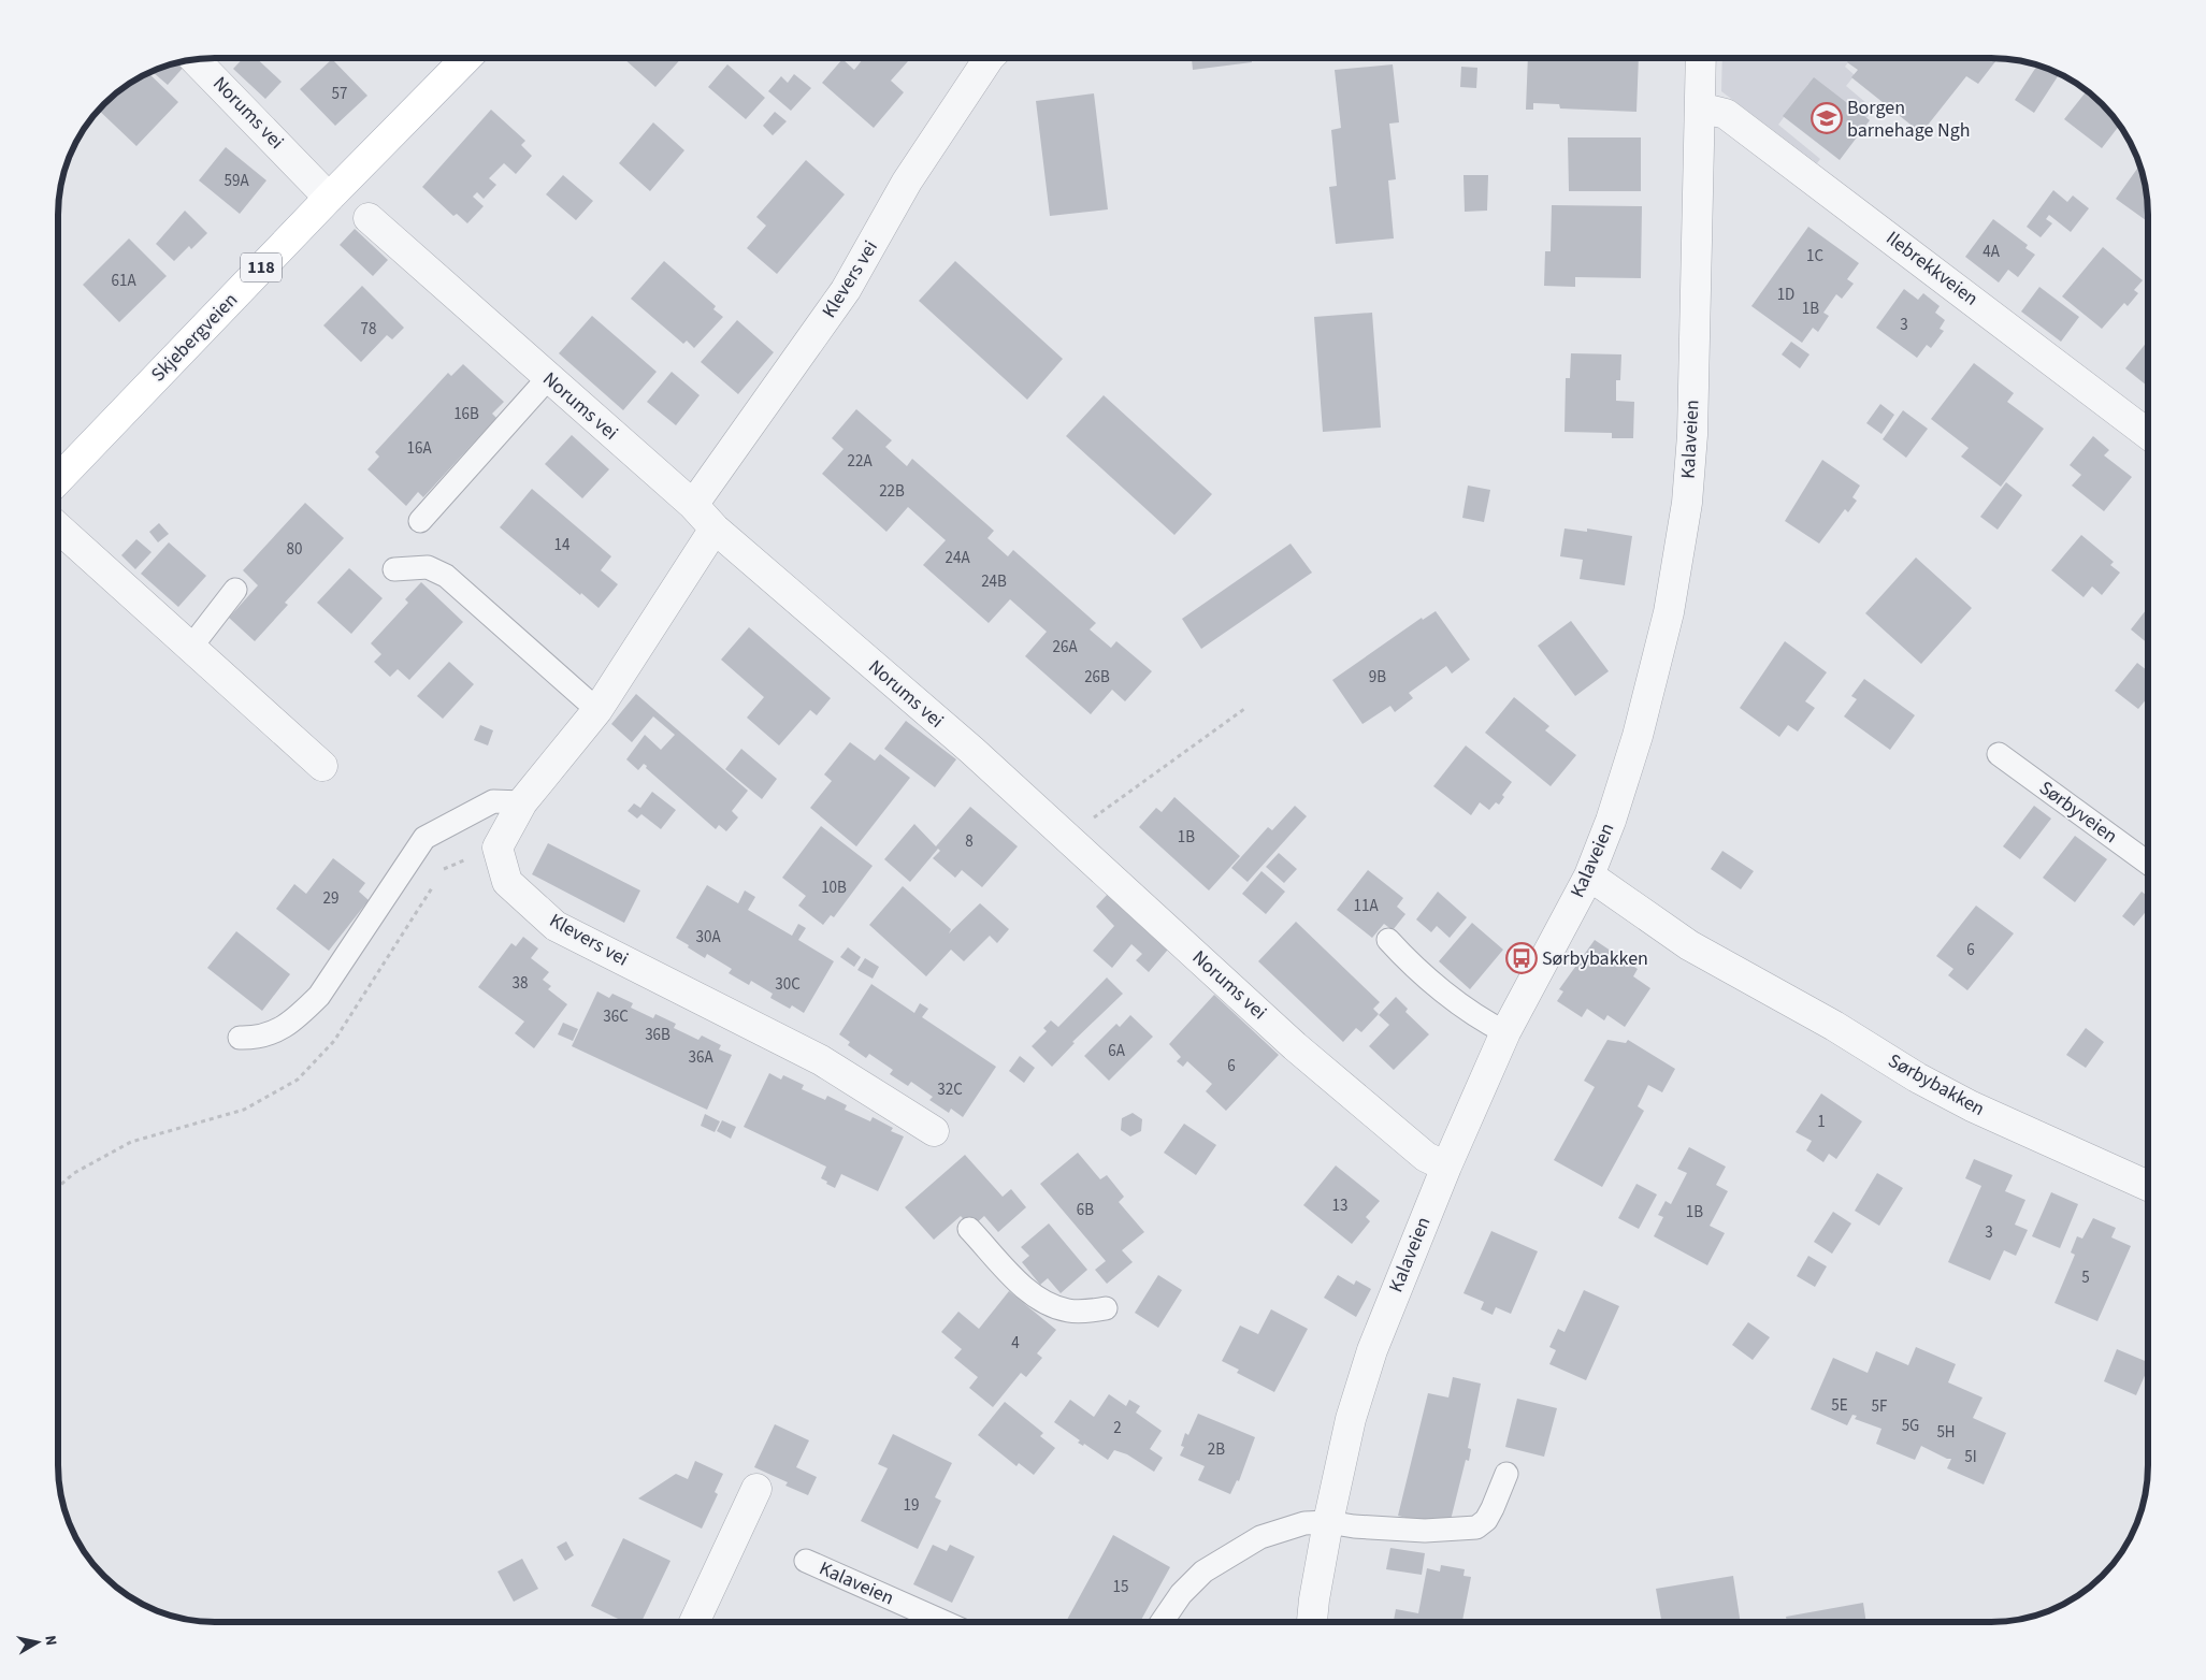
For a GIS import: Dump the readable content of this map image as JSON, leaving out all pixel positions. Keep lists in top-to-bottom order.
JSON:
{
  "streets": {
    "main road": ["118", "Skjebergveien"],
    "street": [
      "Norums vei",
      "Ilebrekkveien",
      "Klevers vei",
      "Kalaveien",
      "Sørbybakken"
    ],
    "lane": ["Sørbyveien"]
  },
  "crossings": [
    ["Norums vei", "Klevers vei"],
    ["Norums vei", "Skjebergveien"],
    ["Norums vei", "Kalaveien"],
    ["Ilebrekkveien", "Kalaveien"],
    ["Kalaveien", "Sørbybakken"]
  ],
  "places": {
    "school or university": ["Borgen barnehage Ngh"],
    "bus stop": ["Sørbybakken"]
  },
  "house_numbers": [
    "57",
    "59A",
    "4A",
    "1C",
    "61A",
    "1D",
    "1B",
    "3",
    "78",
    "16B",
    "16A",
    "22A",
    "22B",
    "14",
    "80",
    "24A",
    "24B",
    "26A",
    "26B",
    "9B",
    "1B",
    "8",
    "10B",
    "29",
    "11A",
    "30A",
    "6",
    "38",
    "30C",
    "36C",
    "36B",
    "6A",
    "36A",
    "6",
    "32C",
    "1",
    "13",
    "6B",
    "1B",
    "3",
    "5",
    "4",
    "5E",
    "5F",
    "5G",
    "2",
    "5H",
    "2B",
    "5I",
    "19",
    "15"
  ],
  "north": "right"
}
